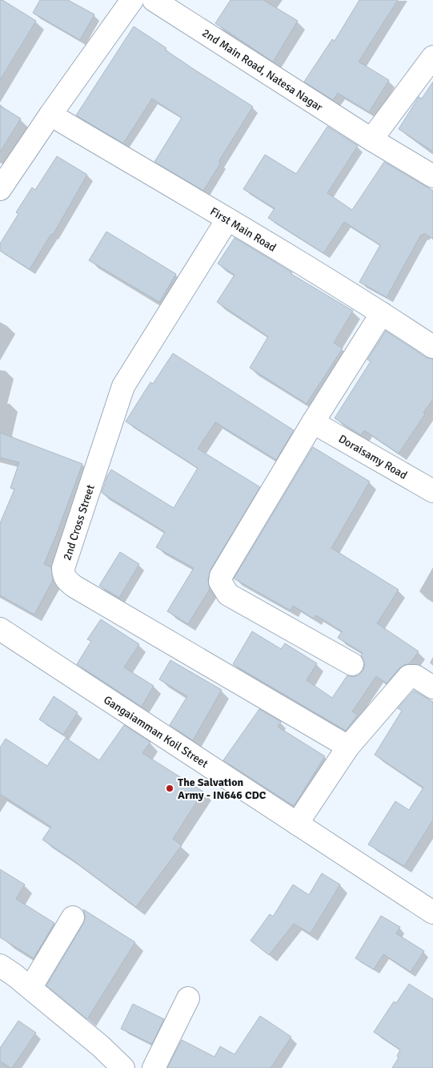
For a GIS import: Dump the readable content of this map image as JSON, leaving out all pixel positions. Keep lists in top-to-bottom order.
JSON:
{
  "streets": {
    "street": [
      "2nd Main Road, Natesa Nagar",
      "First Main Road",
      "Doraisamy Road",
      "2nd Cross Street",
      "Gangaiamman Koil Street"
    ]
  },
  "crossings": [
    ["First Main Road", "2nd Cross Street"]
  ],
  "places": ["The Salvation Army - IN646 CDC"]
}
